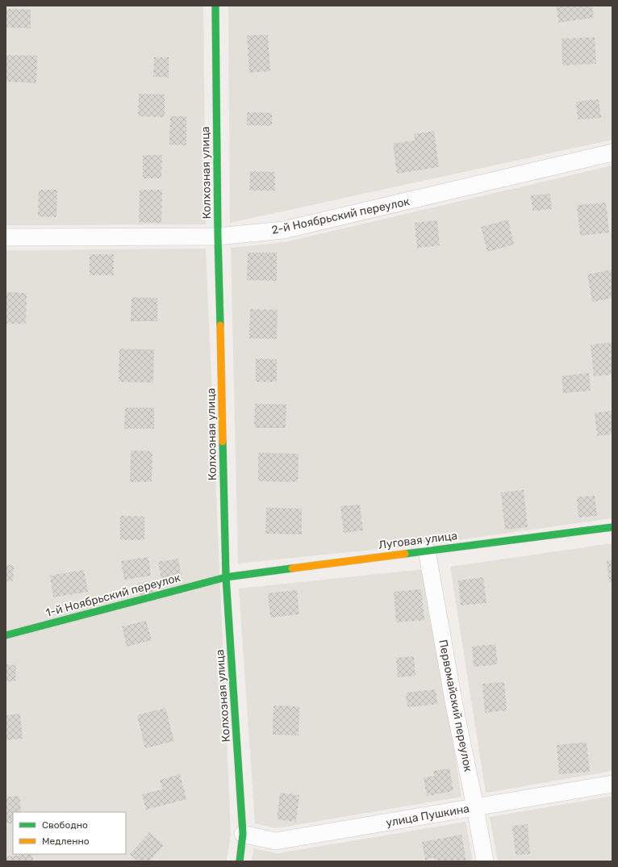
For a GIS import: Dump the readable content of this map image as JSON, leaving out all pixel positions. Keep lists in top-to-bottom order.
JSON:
{
  "streets": {
    "street": [
      "Колхозная улица",
      "2-й Ноябрьский переулок",
      "Луговая улица",
      "1-й Ноябрьский переулок",
      "Первомайский переулок",
      "улица Пушкина"
    ]
  },
  "crossings": [
    ["Колхозная улица", "2-й Ноябрьский переулок"],
    ["Колхозная улица", "Луговая улица"],
    ["Колхозная улица", "1-й Ноябрьский переулок"],
    ["Колхозная улица", "улица Пушкина"],
    ["Луговая улица", "1-й Ноябрьский переулок"],
    ["Луговая улица", "Первомайский переулок"],
    ["Первомайский переулок", "улица Пушкина"]
  ],
  "legend": ["Свободно", "Медленно"]
}
